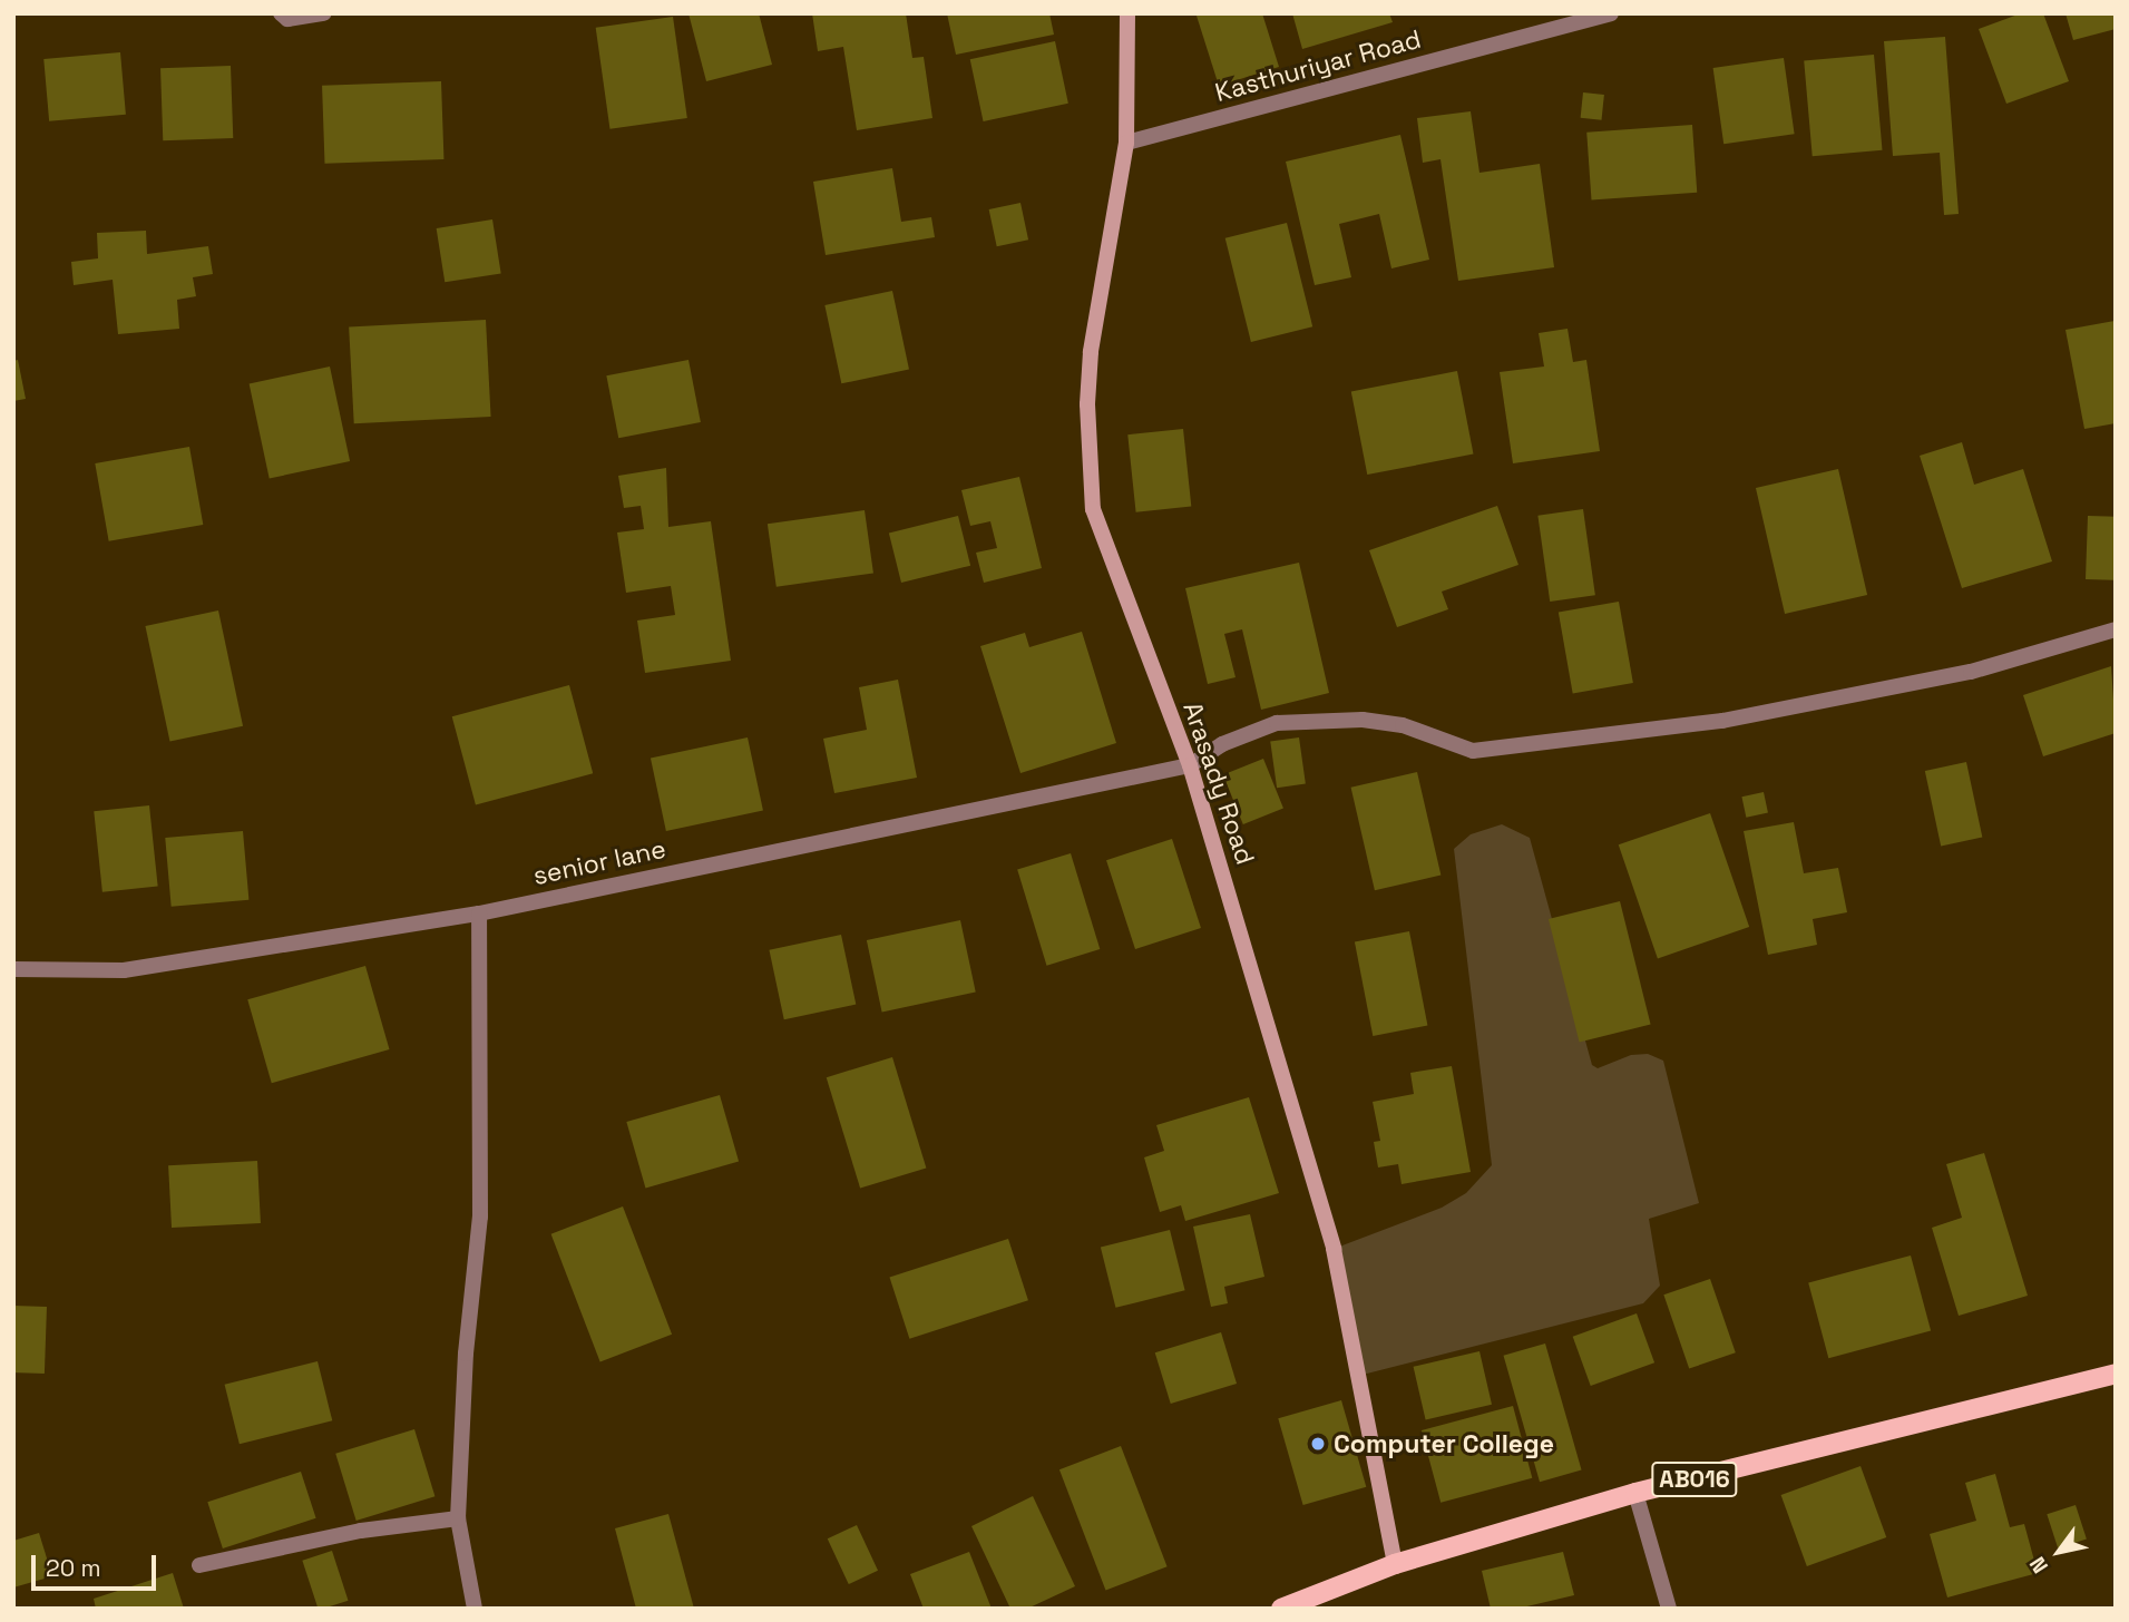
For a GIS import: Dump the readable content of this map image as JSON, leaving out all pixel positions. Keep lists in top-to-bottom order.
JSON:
{
  "streets": {
    "main road": ["Arasady Road", "AB016"],
    "street": ["Kasthuriyar Road", "senior lane"]
  },
  "crossings": [
    ["Kasthuriyar Road", "Arasady Road"],
    ["Arasady Road", "senior lane"],
    ["Arasady Road", "AB016"]
  ],
  "places": ["Computer College"],
  "scale_bar": "20 m",
  "north": "bottom left"
}
